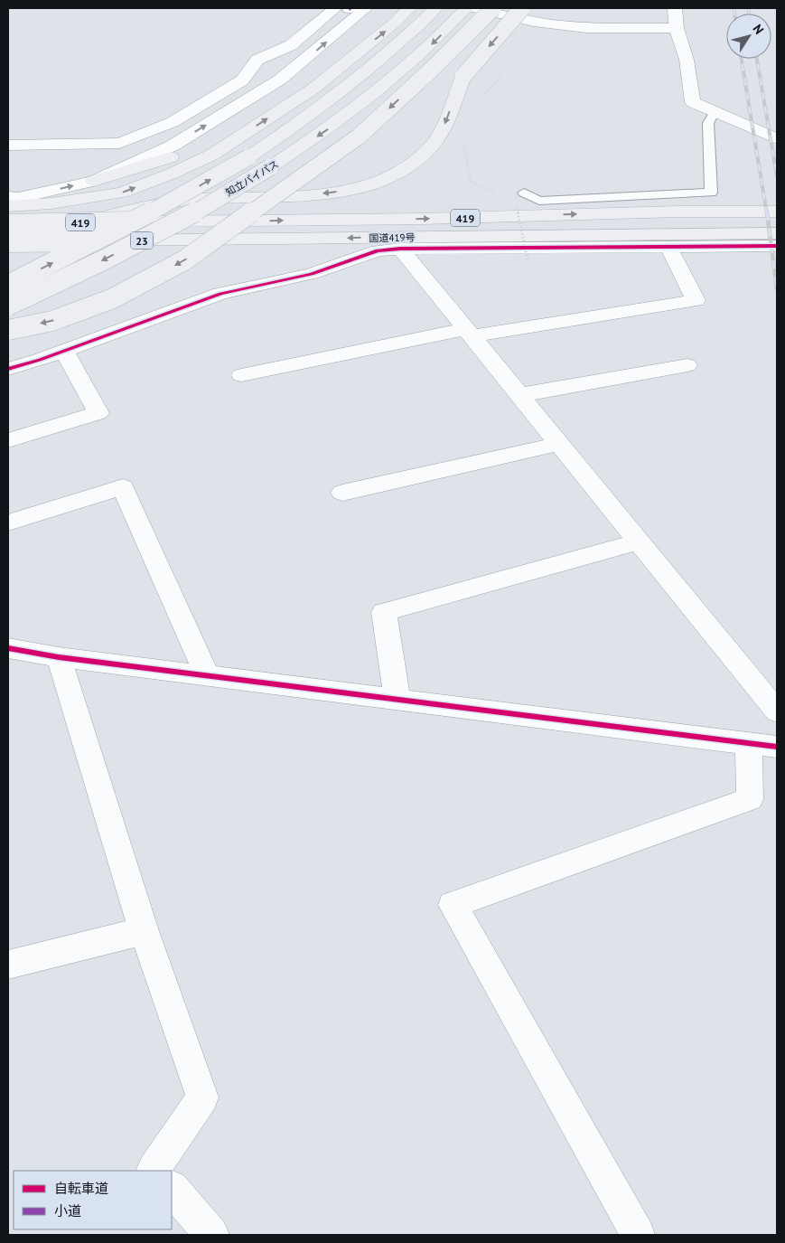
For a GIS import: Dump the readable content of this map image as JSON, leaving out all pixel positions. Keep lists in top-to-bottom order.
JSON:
{
  "streets": {
    "highway": [
      "知立バイパス",
      "419",
      "国道419号",
      "23"
    ]
  },
  "legend": ["自転車道", "小道"],
  "north": "top right"
}
